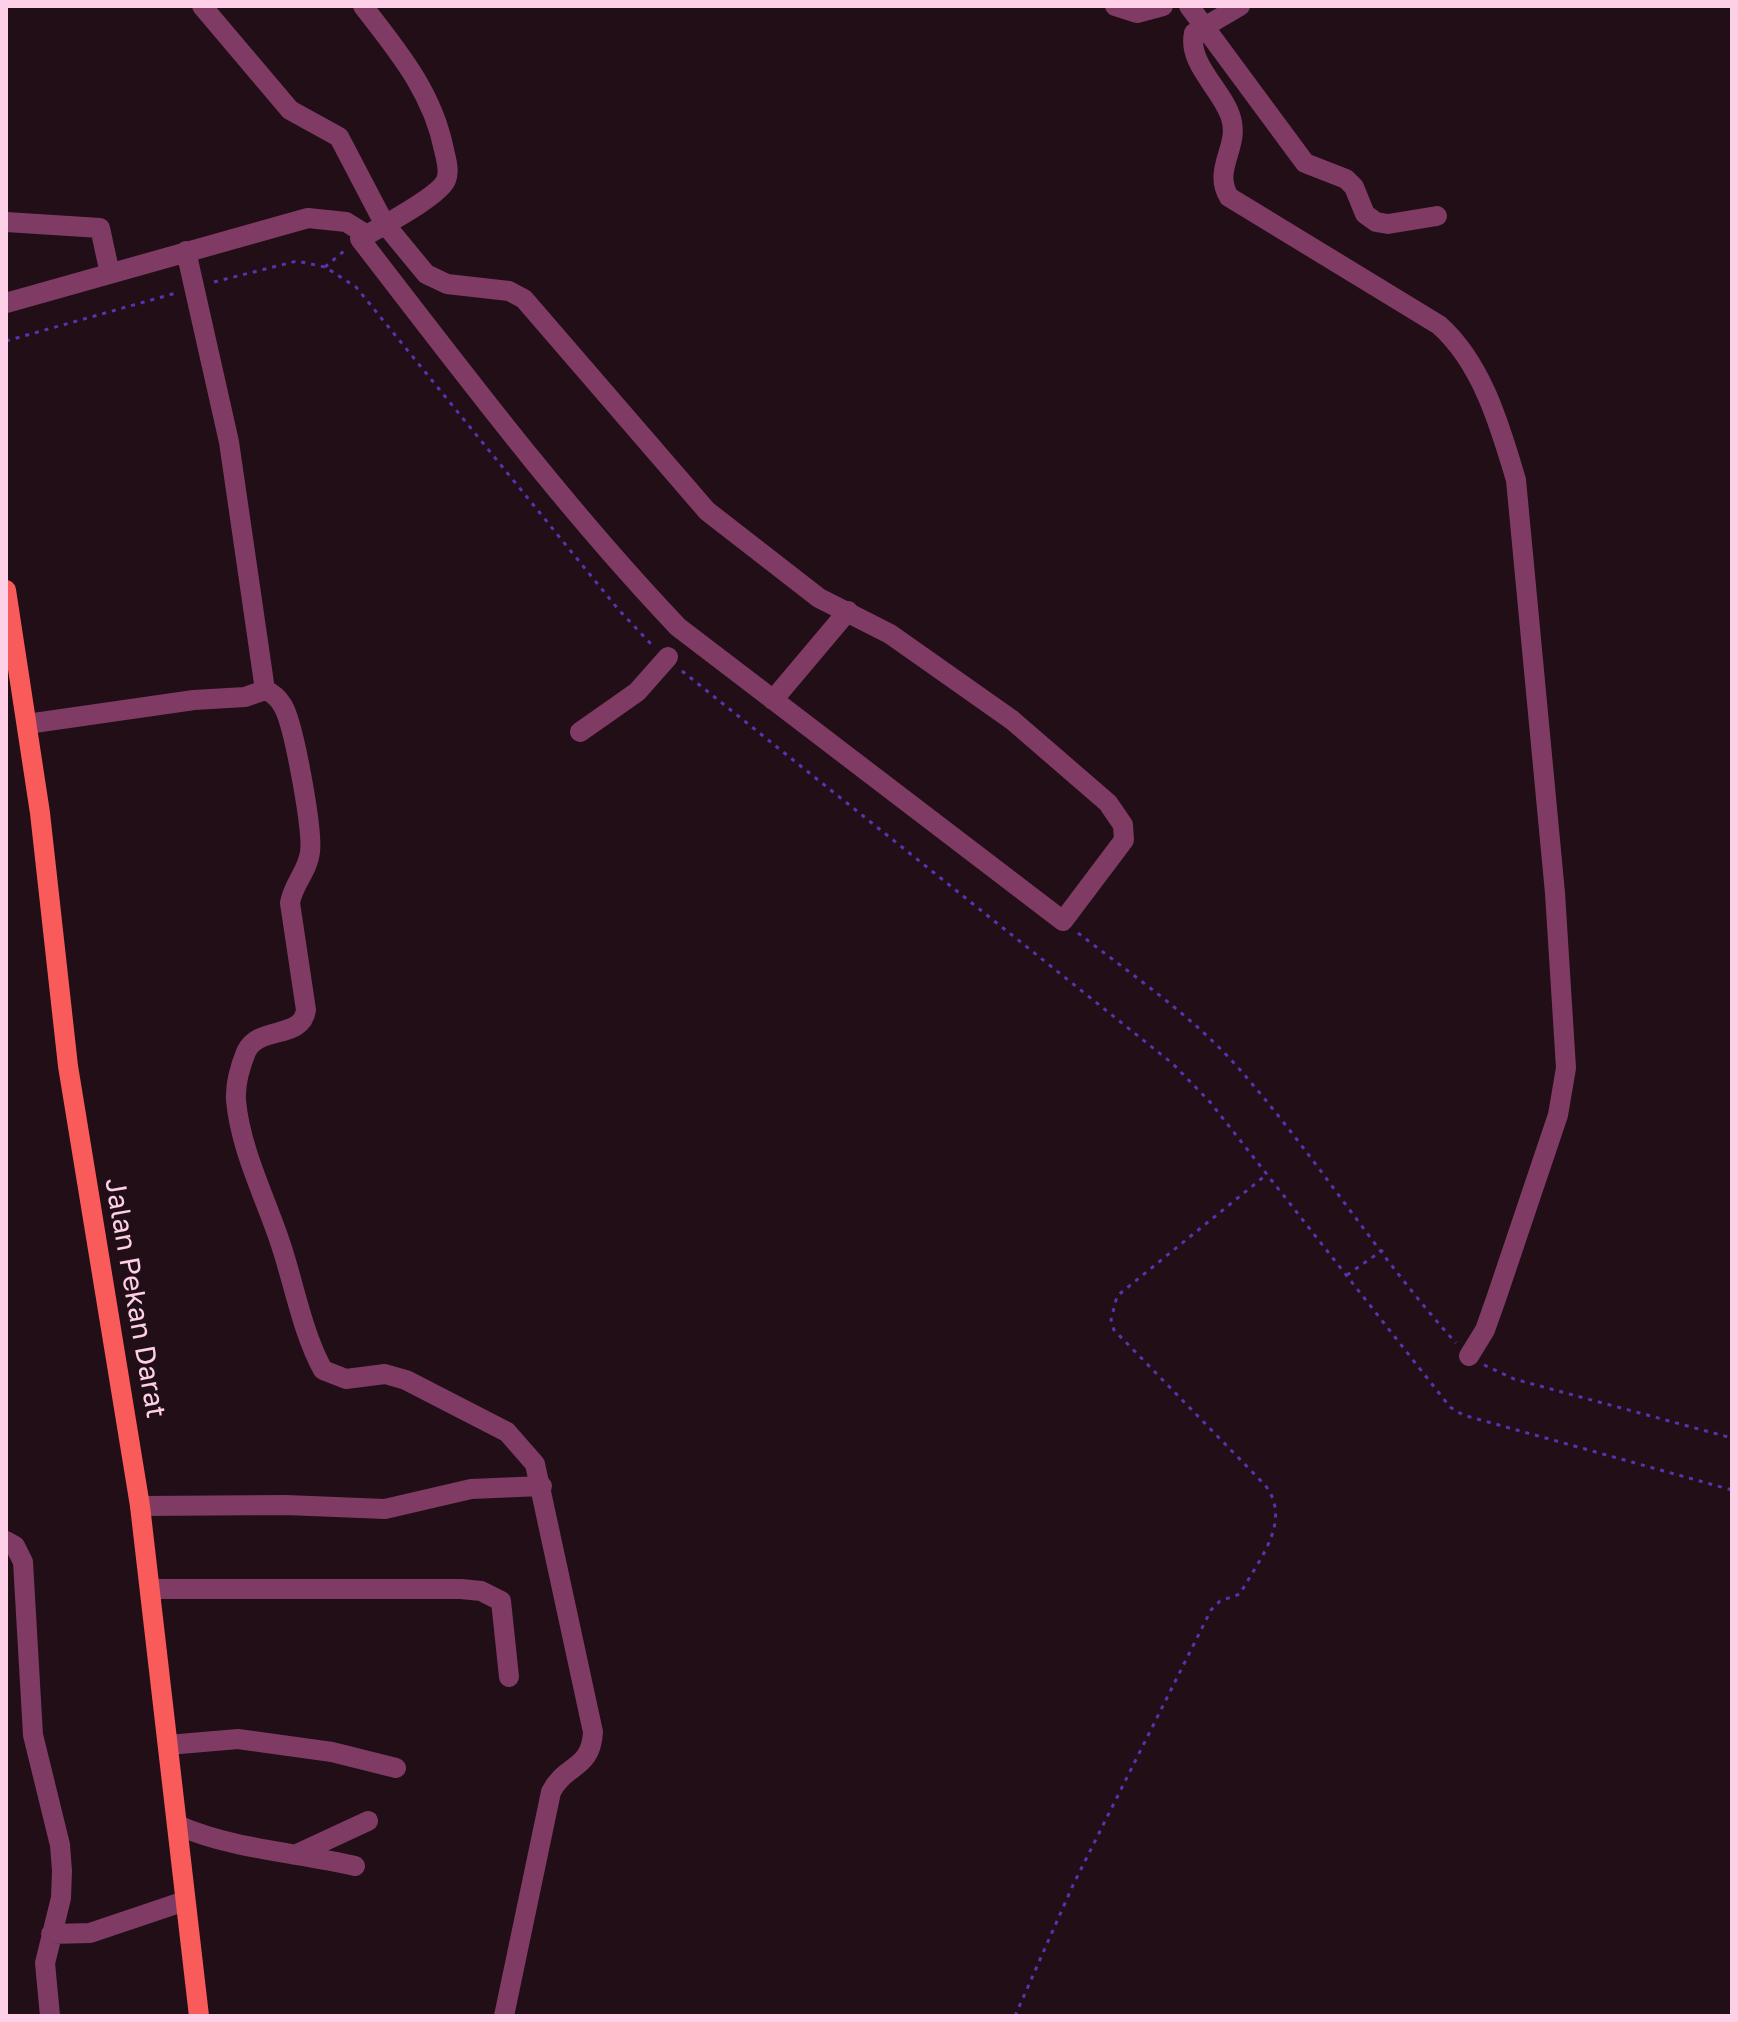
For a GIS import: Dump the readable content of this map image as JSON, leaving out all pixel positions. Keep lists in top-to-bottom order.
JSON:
{
  "streets": {
    "main road": ["Jalan Pekan Darat"]
  }
}
